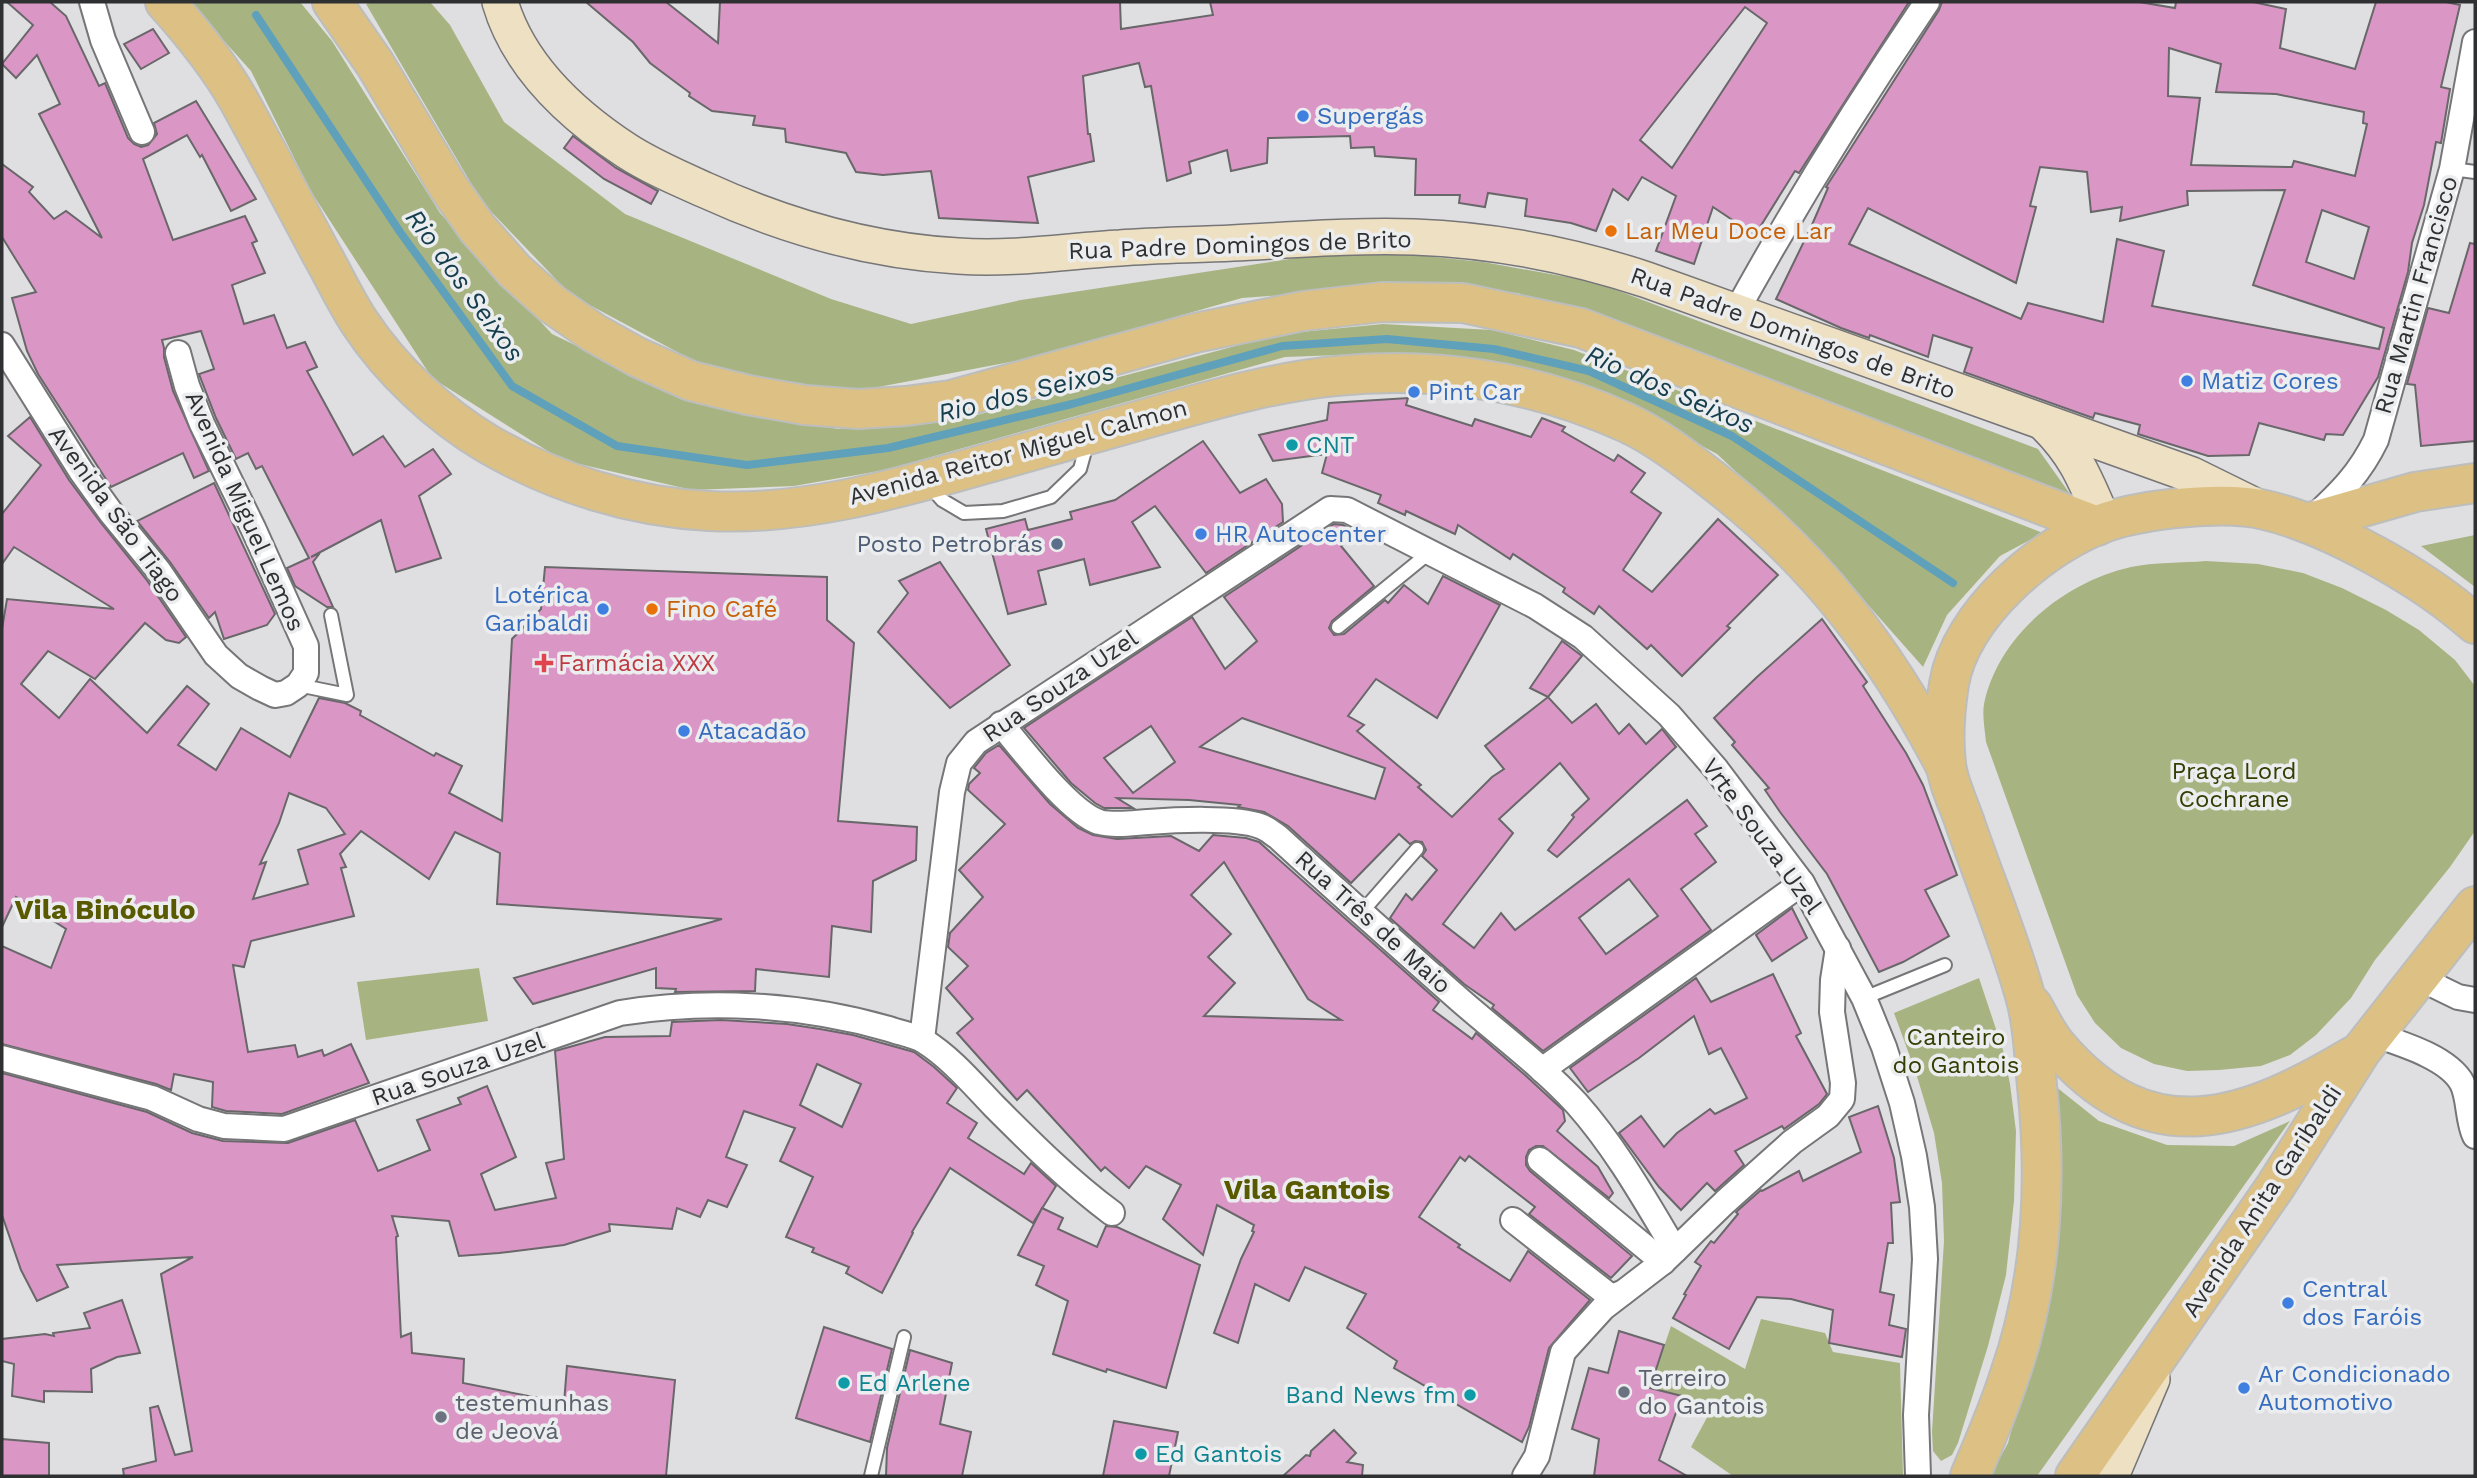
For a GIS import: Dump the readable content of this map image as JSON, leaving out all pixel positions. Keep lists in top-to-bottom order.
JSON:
{
  "streets": {
    "main road": ["Rua Padre Domingos de Brito", "Avenida Reitor Miguel Calmon", "Avenida Anita Garibaldi"],
    "street": [
      "Rua Martin Francisco",
      "Avenida Miguel Lemos",
      "Avenida São Tiago",
      "Rua Souza Uzel",
      "Vrte Souza Uzel",
      "Rua Três de Maio"
    ]
  },
  "crossings": [
    ["Rua Padre Domingos de Brito", "Avenida Anita Garibaldi"],
    ["Rua Martin Francisco", "Avenida Anita Garibaldi"],
    ["Avenida Reitor Miguel Calmon", "Avenida Anita Garibaldi"],
    ["Avenida Miguel Lemos", "Avenida São Tiago"],
    ["Rua Souza Uzel", "Vrte Souza Uzel"],
    ["Rua Souza Uzel", "Rua Três de Maio"]
  ],
  "districts": ["Vila Binóculo", "Vila Gantois"],
  "water": ["Rio dos Seixos"],
  "parks": ["Praça Lord Cochrane", "Canteiro do Gantois"],
  "places": {
    "other": [
      "Supergás",
      "Lar Meu Doce Lar",
      "Matiz Cores",
      "Pint Car",
      "CNT",
      "HR Autocenter",
      "Posto Petrobrás",
      "Lotérica Garibaldi",
      "Fino Café",
      "Atacadão",
      "Central dos Faróis",
      "Ed Arlene",
      "Ar Condicionado Automotivo",
      "Terreiro do Gantois",
      "Band News fm",
      "testemunhas de Jeová",
      "Ed Gantois"
    ],
    "health": ["Farmácia XXX"]
  }
}
